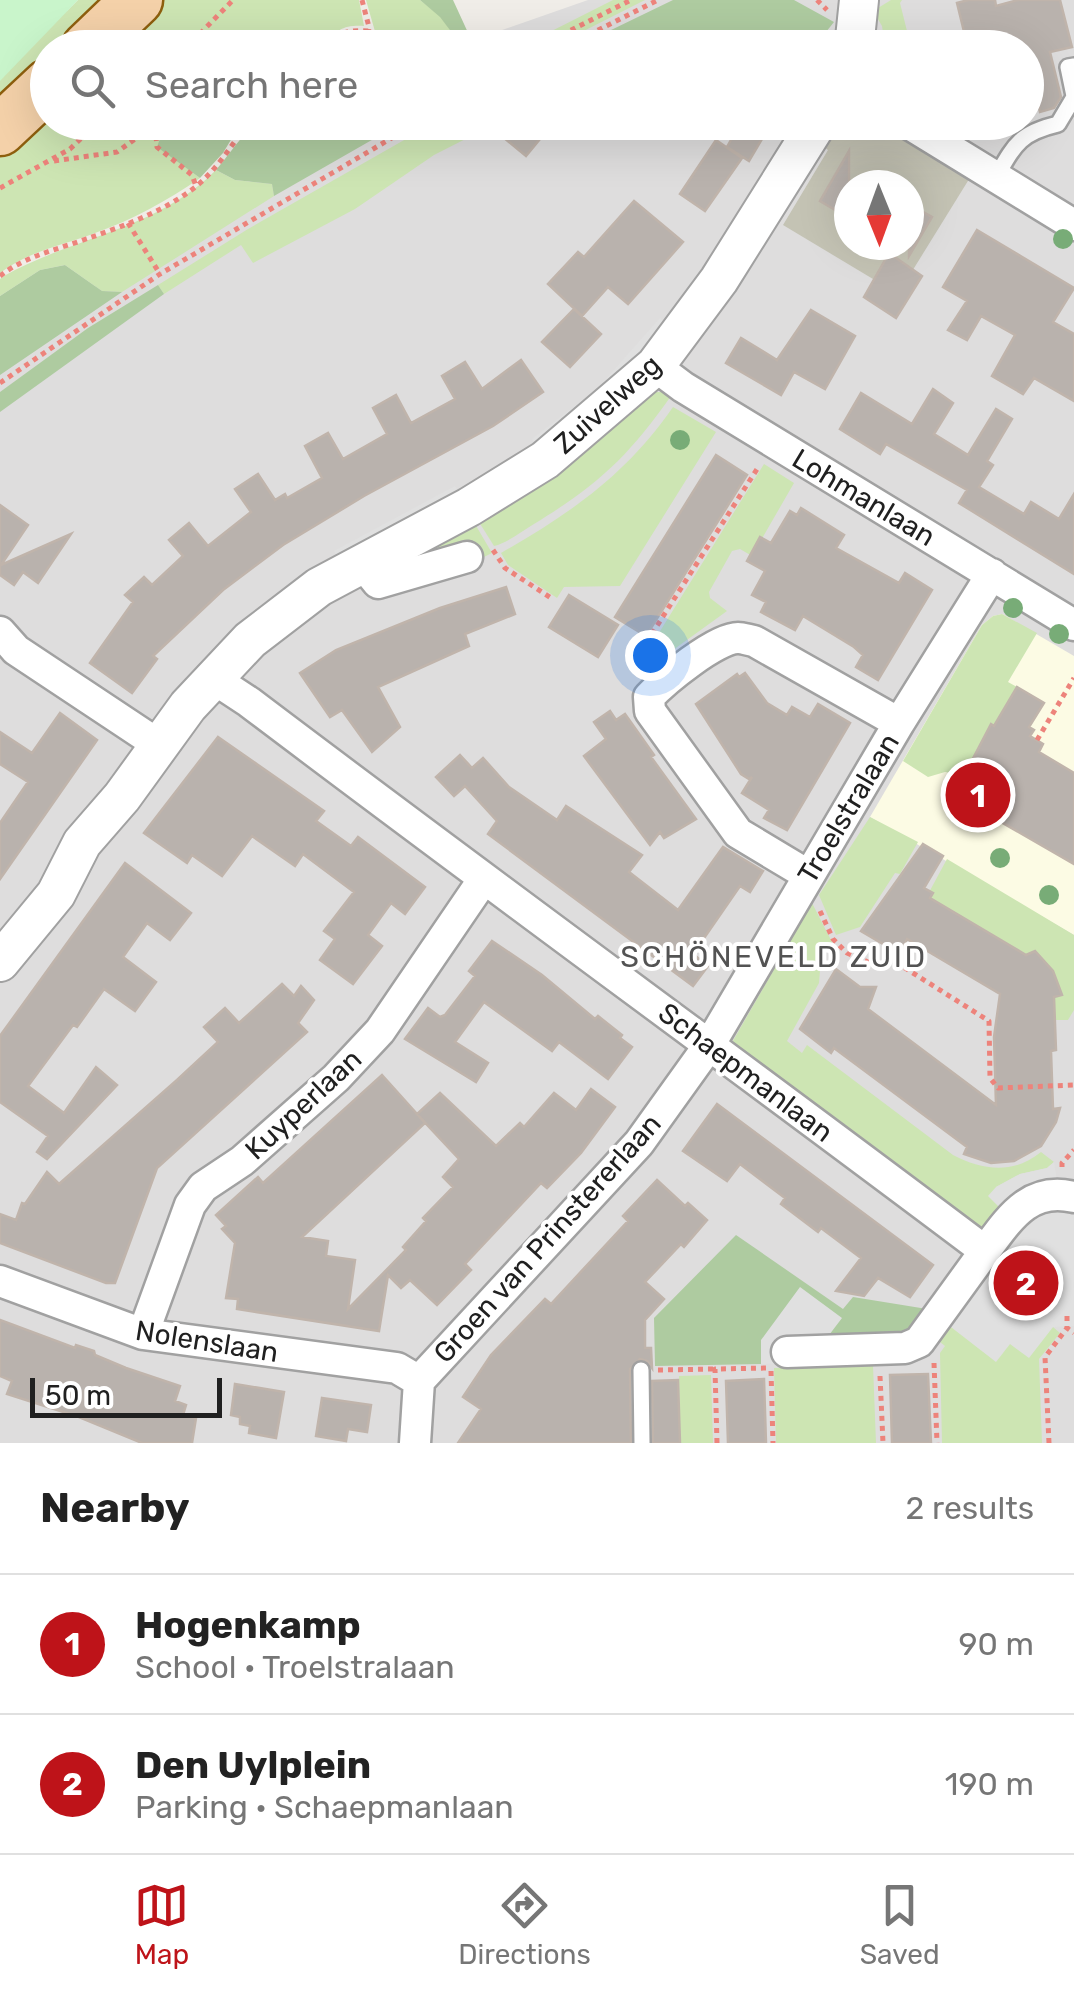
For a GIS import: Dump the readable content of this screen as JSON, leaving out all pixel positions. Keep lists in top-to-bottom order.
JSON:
{
  "streets": {
    "street": [
      "Zuivelweg",
      "Lohmanlaan",
      "Troelstralaan",
      "Schaepmanlaan",
      "Kuyperlaan",
      "Groen van Prinstererlaan",
      "Nolenslaan"
    ]
  },
  "crossings": [
    ["Zuivelweg", "Lohmanlaan"],
    ["Zuivelweg", "Schaepmanlaan"],
    ["Lohmanlaan", "Troelstralaan"],
    ["Troelstralaan", "Schaepmanlaan"],
    ["Troelstralaan", "Groen van Prinstererlaan"],
    ["Schaepmanlaan", "Kuyperlaan"],
    ["Schaepmanlaan", "Groen van Prinstererlaan"],
    ["Kuyperlaan", "Nolenslaan"],
    ["Groen van Prinstererlaan", "Nolenslaan"]
  ],
  "districts": ["SCHÖNEVELD ZUID"],
  "scale_bar": "50 m",
  "north": "bottom",
  "page": {
    "search": "Search here",
    "pins": ["1", "2"],
    "scale": "50 m",
    "heading": ["Nearby", "2 results"],
    "list": [
      {
        "mark": "1",
        "name": "Hogenkamp",
        "note": "School · Troelstralaan",
        "value": "90 m"
      },
      {
        "mark": "2",
        "name": "Den Uylplein",
        "note": "Parking · Schaepmanlaan",
        "value": "190 m"
      }
    ],
    "nav": ["Map", "Directions", "Saved"]
  }
}
